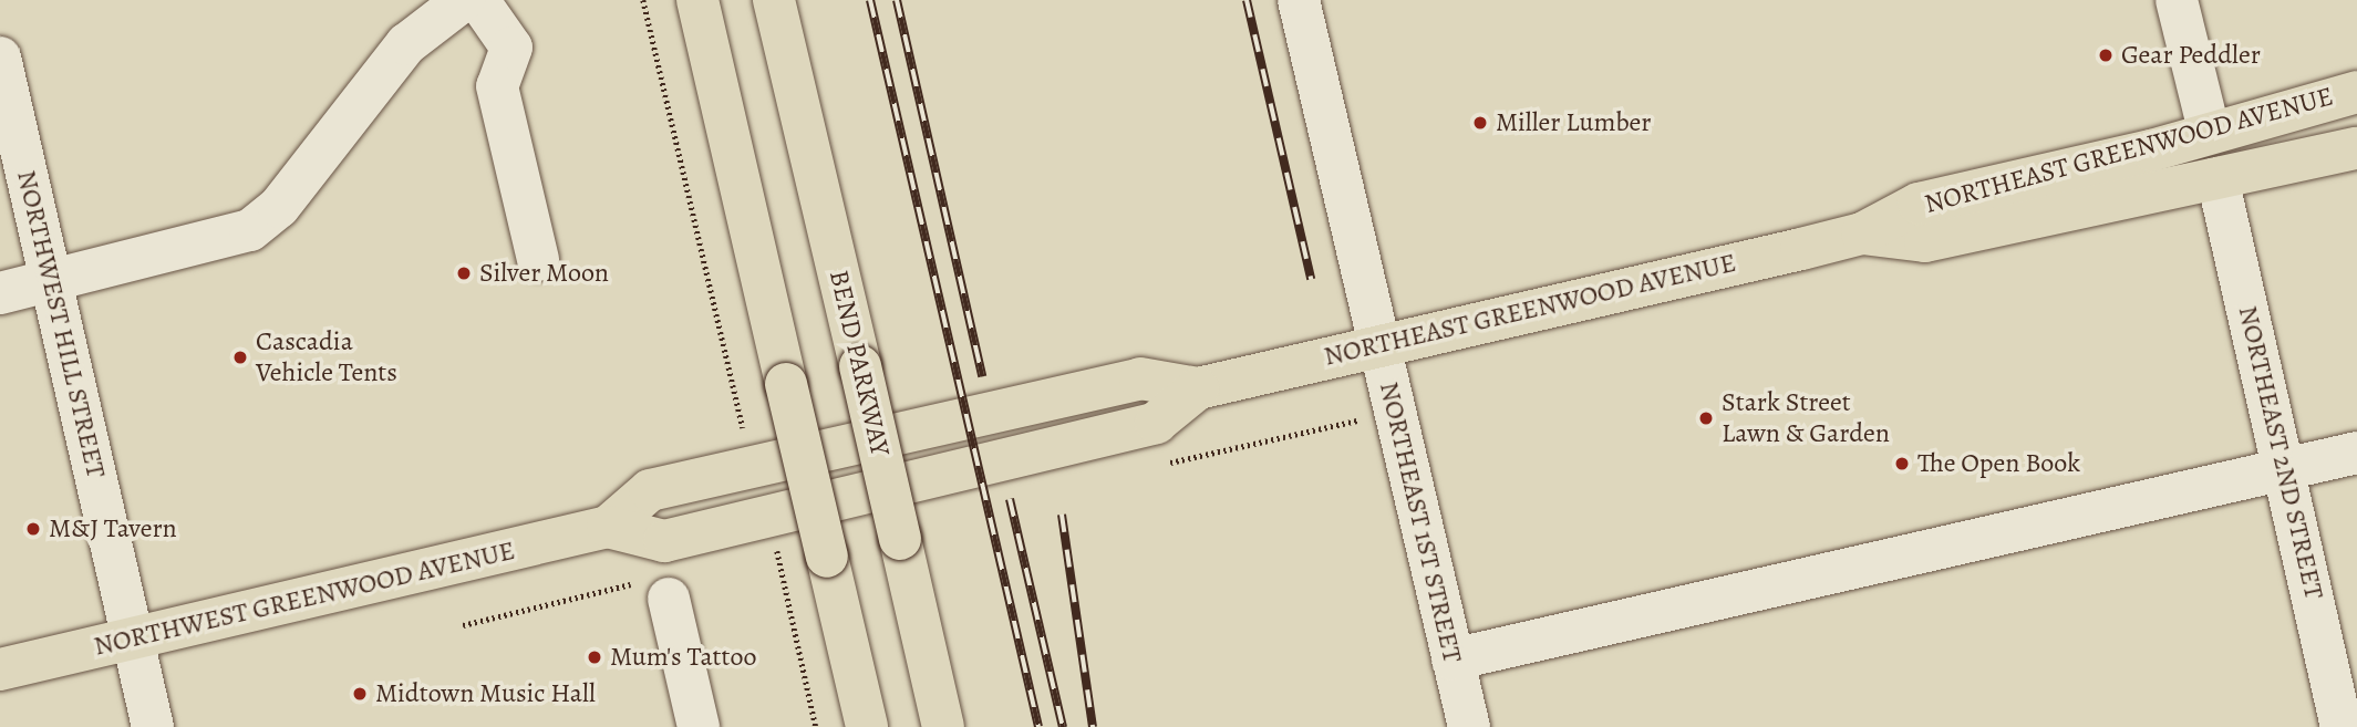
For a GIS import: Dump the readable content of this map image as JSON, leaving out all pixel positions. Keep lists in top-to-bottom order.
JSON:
{
  "streets": {
    "main road": ["NORTHEAST GREENWOOD AVENUE", "BEND PARKWAY", "NORTHWEST GREENWOOD AVENUE"],
    "street": ["NORTHWEST HILL STREET", "NORTHEAST 2ND STREET", "NORTHEAST 1ST STREET"]
  },
  "crossings": [
    ["NORTHEAST GREENWOOD AVENUE", "NORTHEAST 2ND STREET"],
    ["NORTHEAST GREENWOOD AVENUE", "NORTHEAST 1ST STREET"],
    ["NORTHEAST GREENWOOD AVENUE", "NORTHWEST GREENWOOD AVENUE"],
    ["NORTHWEST HILL STREET", "NORTHWEST GREENWOOD AVENUE"]
  ],
  "places": [
    "Gear Peddler",
    "Miller Lumber",
    "Silver Moon",
    "Cascadia Vehicle Tents",
    "Stark Street Lawn & Garden",
    "The Open Book",
    "M&J Tavern",
    "Mum's Tattoo",
    "Midtown Music Hall"
  ]
}
